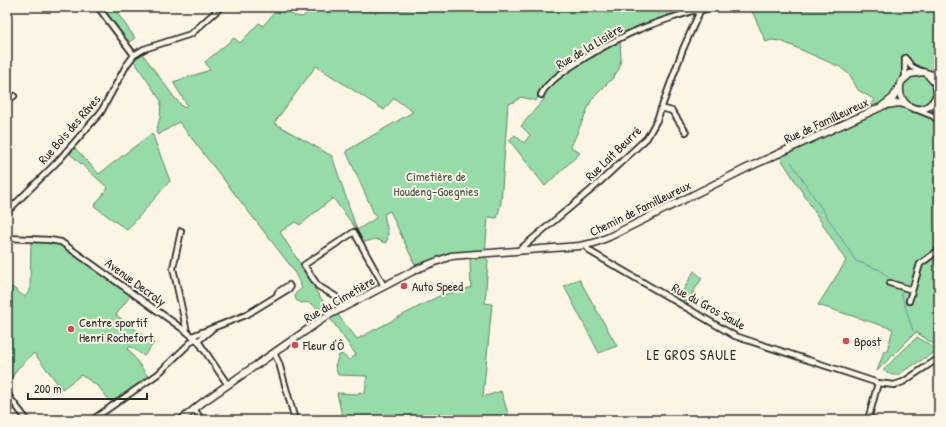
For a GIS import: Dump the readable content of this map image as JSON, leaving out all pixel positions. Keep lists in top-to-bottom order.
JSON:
{
  "streets": {
    "street": [
      "Rue de la Lisière",
      "Rue de Familleureux",
      "Rue Bois des Râves",
      "Rue Lait Beurré",
      "Chemin de Familleureux",
      "Avenue Decroly",
      "Rue du Cimetière",
      "Rue du Gros Saule"
    ]
  },
  "crossings": [
    ["Rue de la Lisière", "Rue Lait Beurré"],
    ["Rue de Familleureux", "Chemin de Familleureux"],
    ["Rue Lait Beurré", "Rue du Cimetière"],
    ["Chemin de Familleureux", "Rue du Cimetière"],
    ["Chemin de Familleureux", "Rue du Gros Saule"],
    ["Avenue Decroly", "Rue du Cimetière"]
  ],
  "districts": ["LE GROS SAULE"],
  "parks": ["Cimetière de Houdeng-Goegnies"],
  "places": [
    "Auto Speed",
    "Centre sportif Henri Rochefort",
    "Bpost",
    "Fleur d'Ô"
  ],
  "scale_bar": "200 m"
}
